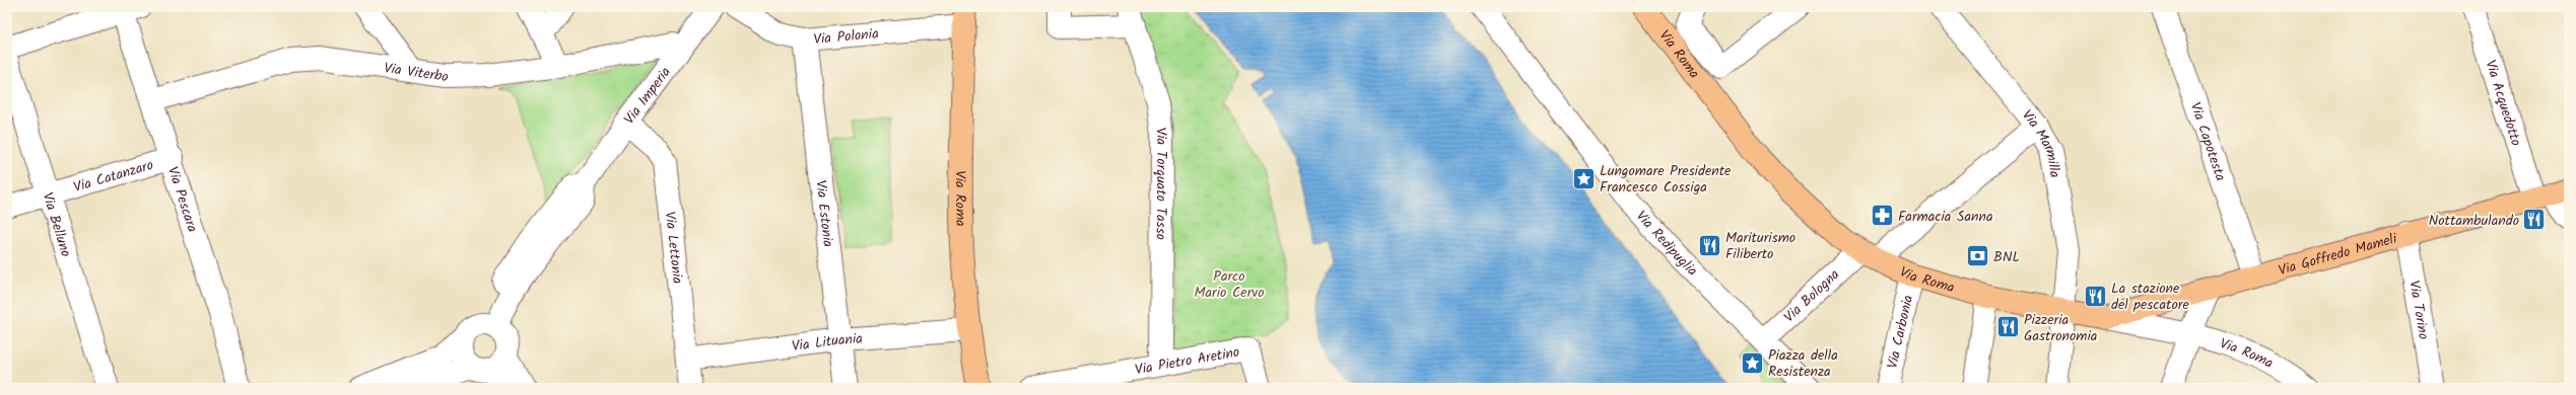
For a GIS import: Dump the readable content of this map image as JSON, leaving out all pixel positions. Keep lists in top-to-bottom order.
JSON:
{
  "streets": {
    "main road": ["Via Roma", "Via Goffredo Mameli"],
    "street": [
      "Via Polonia",
      "Via Viterbo",
      "Via Imperia",
      "Via Acquedotto",
      "Via Capotesta",
      "Via Marmilla",
      "Via Catanzaro",
      "Via Torquato Tasso",
      "Via Pescara",
      "Via Estonia",
      "Via Belluno",
      "Via Redipuglia",
      "Via Lettonia",
      "Via Bologna",
      "Via Torino",
      "Via Carbonia",
      "Via Lituania",
      "Via Pietro Aretino"
    ]
  },
  "crossings": [
    ["Via Polonia", "Via Roma"],
    ["Via Polonia", "Via Estonia"],
    ["Via Roma", "Via Marmilla"],
    ["Via Roma", "Via Goffredo Mameli"],
    ["Via Roma", "Via Bologna"],
    ["Via Roma", "Via Carbonia"],
    ["Via Roma", "Via Lituania"],
    ["Via Viterbo", "Via Imperia"],
    ["Via Viterbo", "Via Pescara"],
    ["Via Imperia", "Via Lettonia"],
    ["Via Acquedotto", "Via Goffredo Mameli"],
    ["Via Capotesta", "Via Goffredo Mameli"],
    ["Via Marmilla", "Via Bologna"],
    ["Via Catanzaro", "Via Pescara"],
    ["Via Catanzaro", "Via Belluno"],
    ["Via Torquato Tasso", "Via Pietro Aretino"],
    ["Via Estonia", "Via Lituania"],
    ["Via Redipuglia", "Via Bologna"],
    ["Via Lettonia", "Via Lituania"],
    ["Via Goffredo Mameli", "Via Torino"]
  ],
  "parks": ["Parco Mario Cervo"],
  "places": {
    "place": ["Lungomare Presidente Francesco Cossiga", "Piazza della Resistenza"],
    "pharmacy": ["Farmacia Sanna"],
    "restaurant": [
      "Nottambulando",
      "Mariturismo Filiberto",
      "La stazione del pescatore",
      "Pizzeria Gastronomia"
    ],
    "bank": ["BNL"]
  }
}
